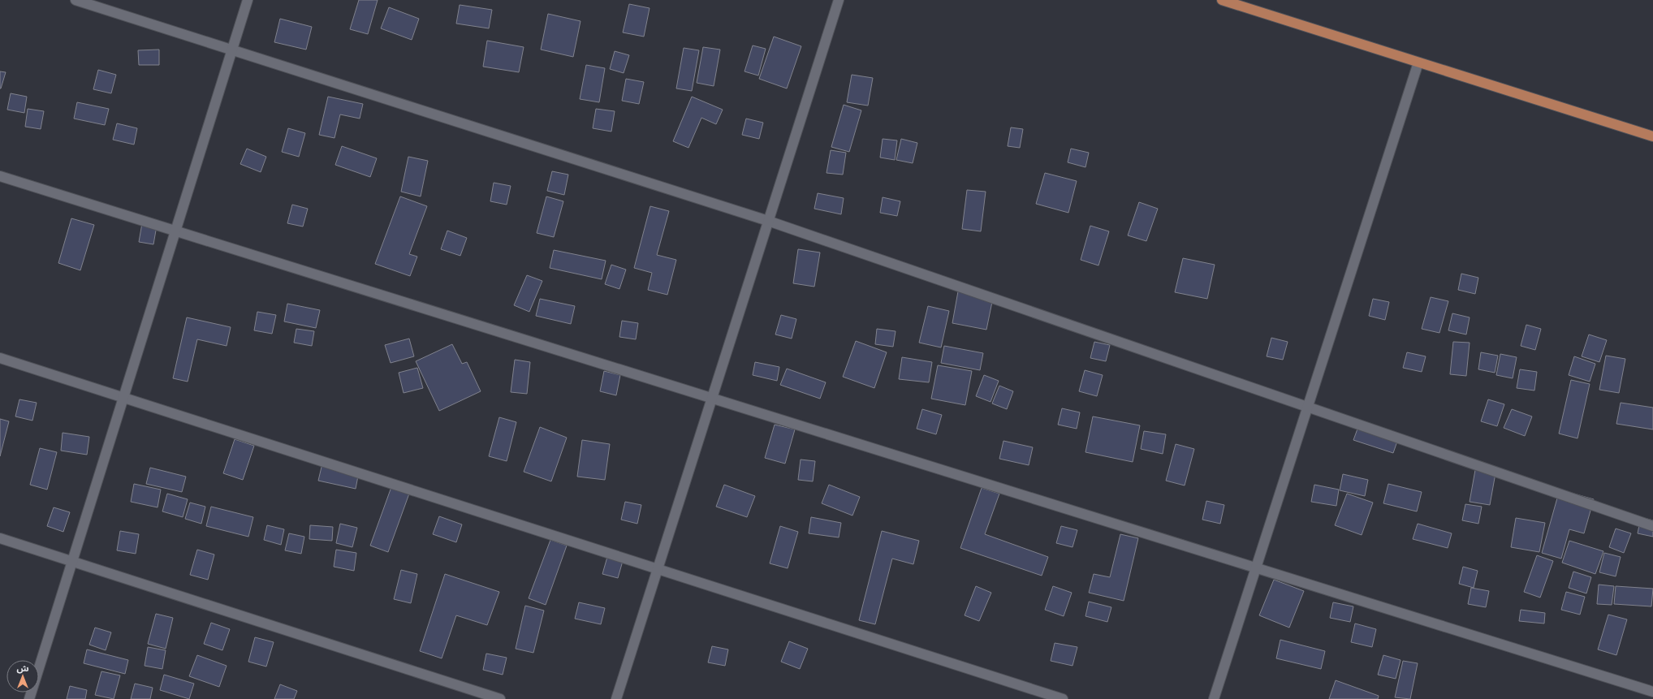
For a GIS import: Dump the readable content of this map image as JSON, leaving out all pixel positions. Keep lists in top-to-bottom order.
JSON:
{
  "north": "top"
}
